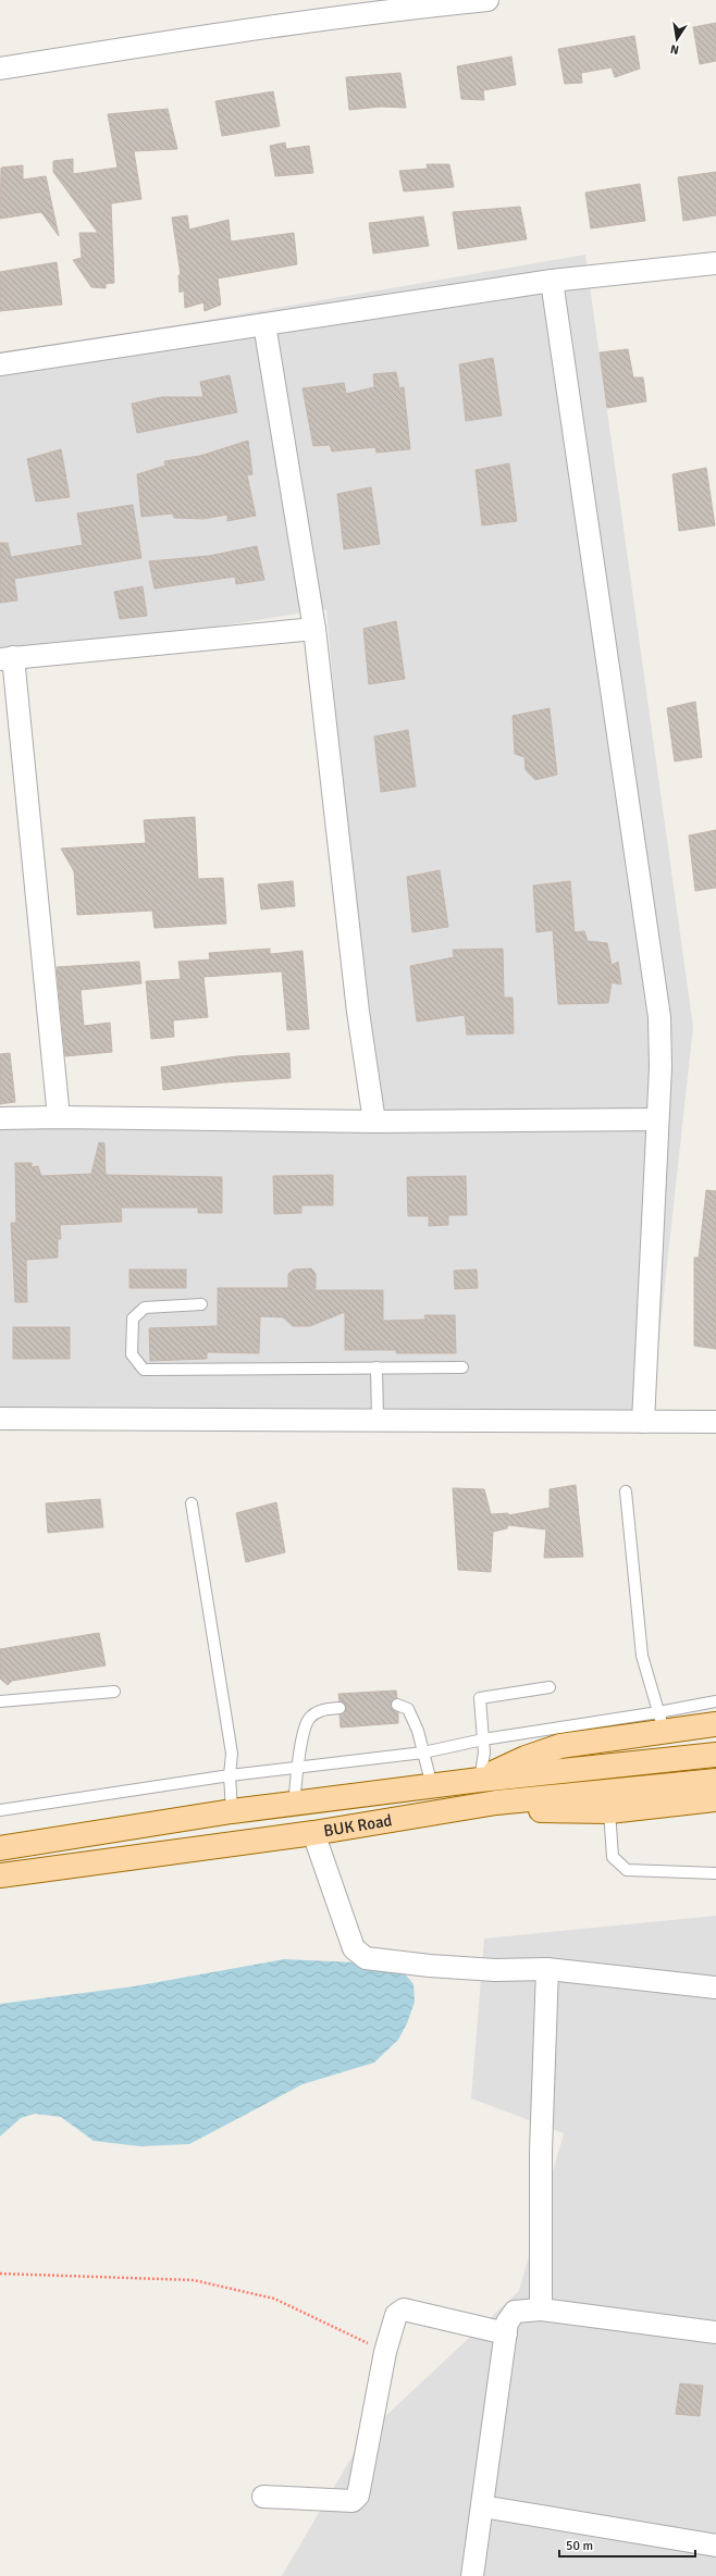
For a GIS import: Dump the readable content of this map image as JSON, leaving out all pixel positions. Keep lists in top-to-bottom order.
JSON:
{
  "streets": {
    "main road": ["BUK Road"]
  },
  "scale_bar": "50 m",
  "north": "bottom"
}
